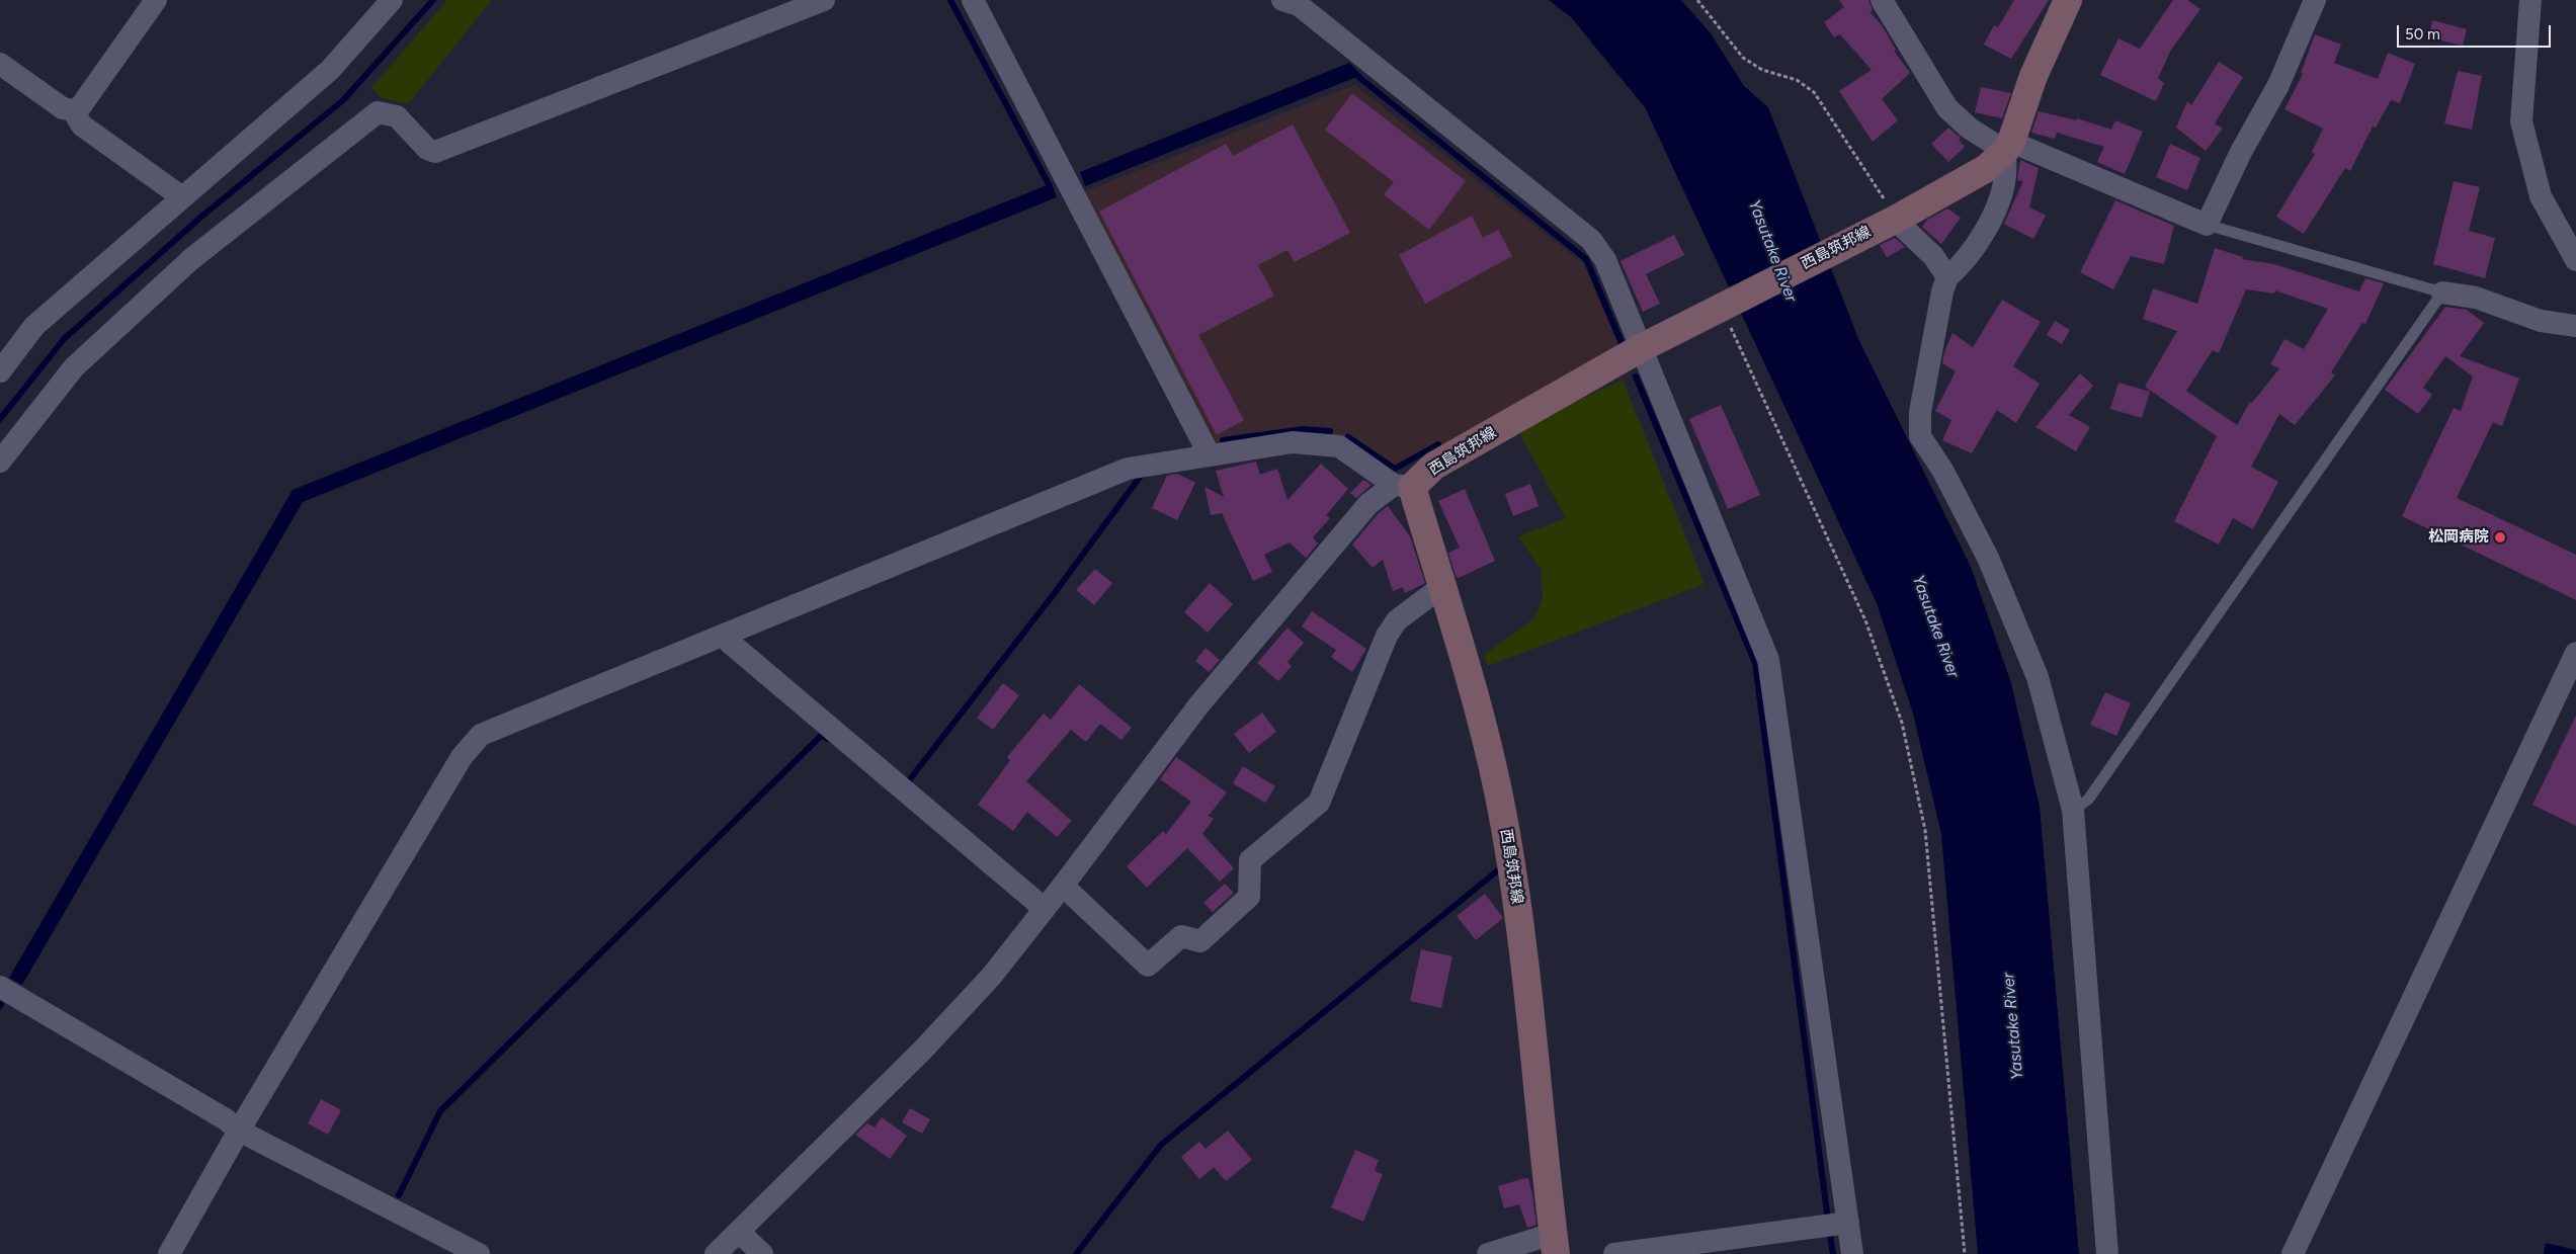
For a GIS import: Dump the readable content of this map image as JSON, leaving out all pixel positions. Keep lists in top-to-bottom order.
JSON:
{
  "streets": {
    "main road": ["西島筑邦線"]
  },
  "water": ["Yasutake River"],
  "places": ["松岡病院"],
  "scale_bar": "50 m"
}
